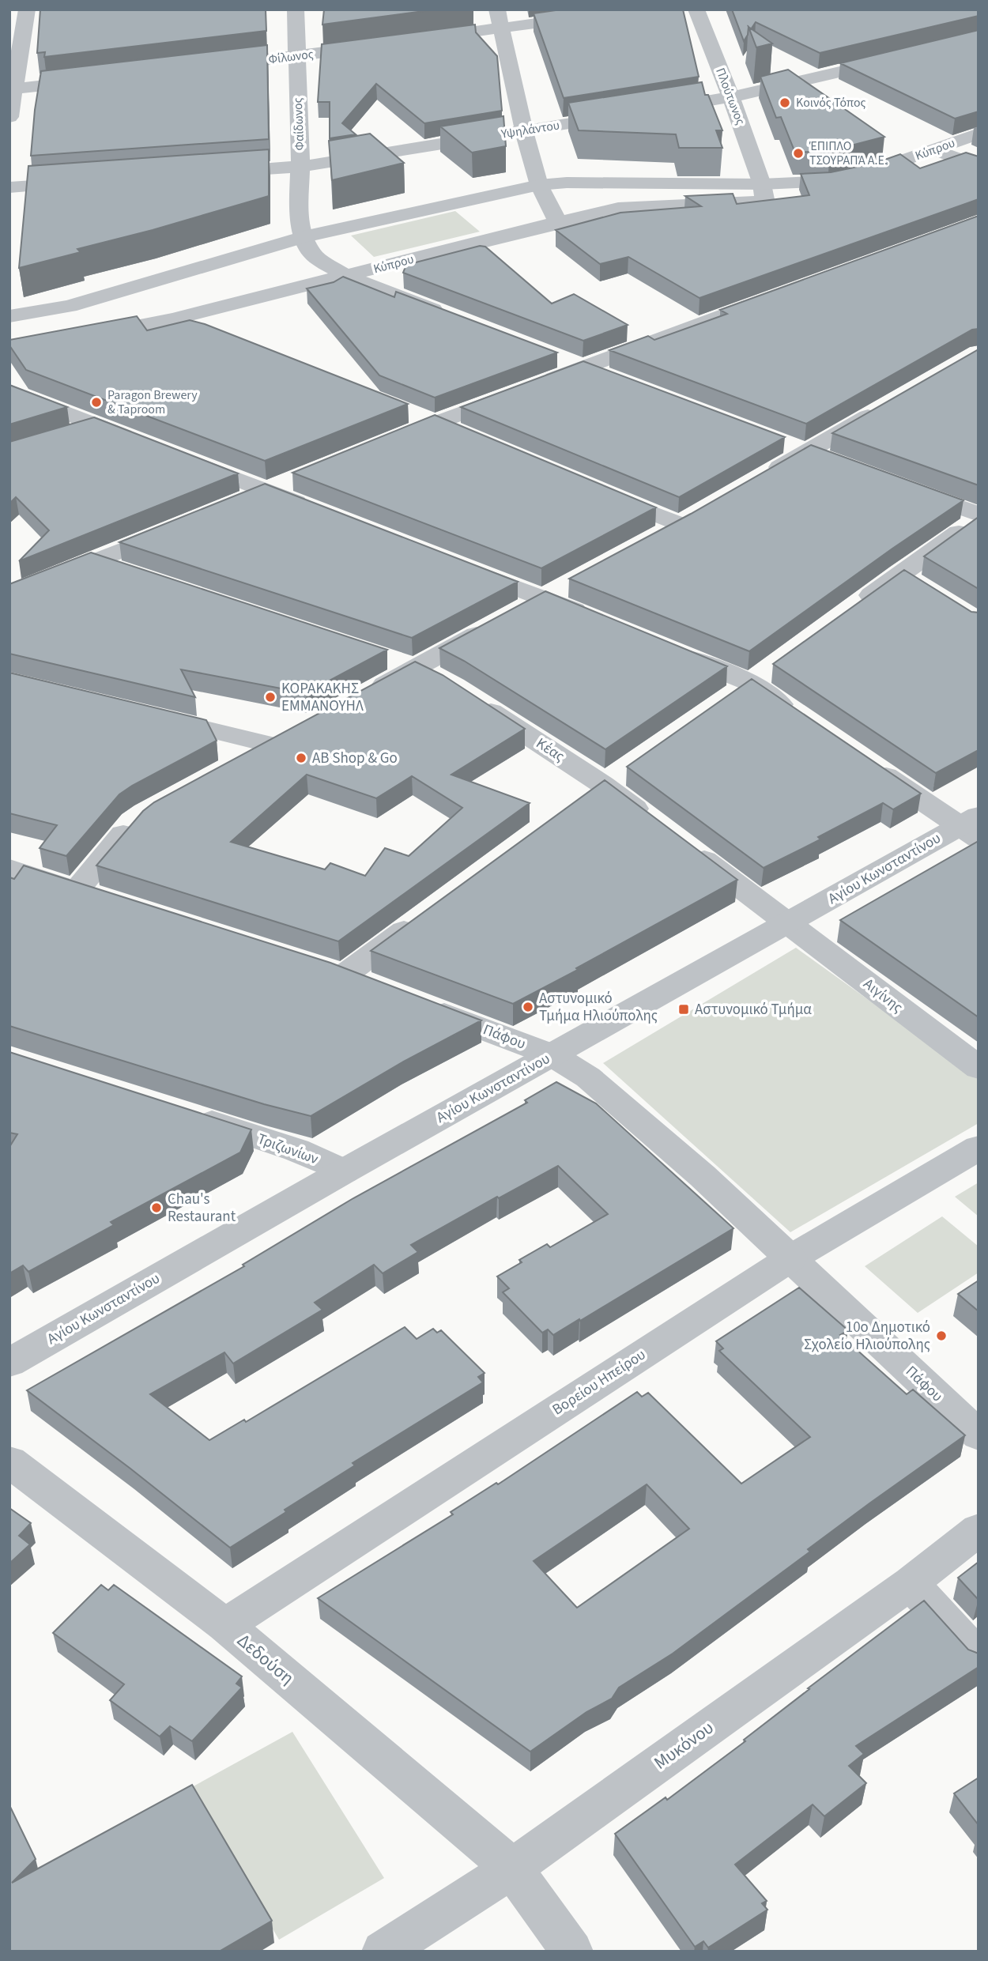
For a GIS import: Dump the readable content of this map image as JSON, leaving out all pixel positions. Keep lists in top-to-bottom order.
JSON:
{
  "streets": {
    "street": [
      "Φίλωνος",
      "Πλούτωνος",
      "Φαίδωνος",
      "Υψηλάντου",
      "Κύπρου",
      "Κέας",
      "Αγίου Κωνσταντίνου",
      "Αιγίνης",
      "Πάφου",
      "Τριζωνίων",
      "Βορείου Ηπείρου",
      "Δεδούση",
      "Μυκόνου"
    ]
  },
  "crossings": [
    ["Φίλωνος", "Φαίδωνος"],
    ["Πλούτωνος", "Κύπρου"],
    ["Φαίδωνος", "Υψηλάντου"],
    ["Φαίδωνος", "Κύπρου"],
    ["Αγίου Κωνσταντίνου", "Αιγίνης"],
    ["Αγίου Κωνσταντίνου", "Πάφου"],
    ["Αγίου Κωνσταντίνου", "Τριζωνίων"],
    ["Πάφου", "Βορείου Ηπείρου"],
    ["Βορείου Ηπείρου", "Δεδούση"],
    ["Δεδούση", "Μυκόνου"]
  ],
  "places": {
    "other": [
      "Κοινός Τόπος",
      "ΈΠΙΠΛΟ ΤΣΟΥΡΑΠΆ Α.Ε.",
      "Paragon Brewery & Taproom",
      "ΚΟΡΑΚΑΚΗΣ ΕΜΜΑΝΟΥΗΛ",
      "ΑΒ Shop & Go",
      "Αστυνομικό Τμήμα Ηλιούπολης",
      "Chau's Restaurant",
      "10ο Δημοτικό Σχολείο Ηλιούπολης"
    ],
    "transit": ["Αστυνομικό Τμήμα"]
  }
}
